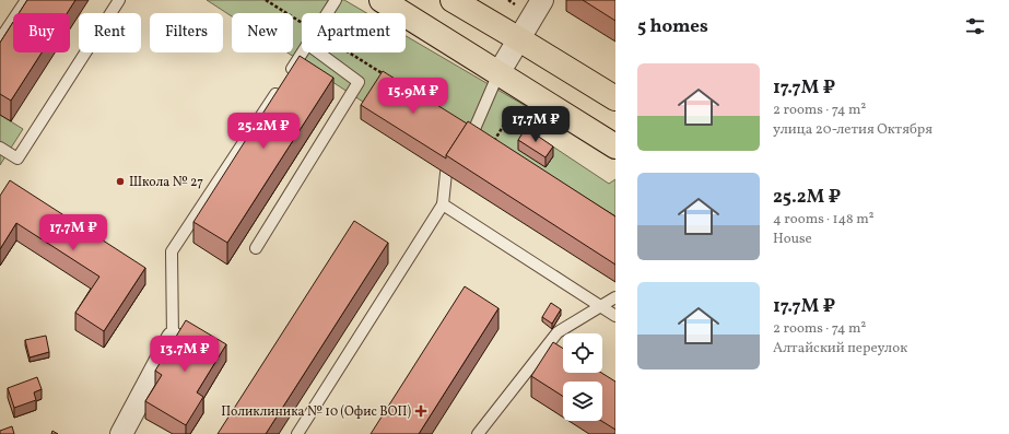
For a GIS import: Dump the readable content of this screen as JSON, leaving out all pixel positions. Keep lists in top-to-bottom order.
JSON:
{
  "places": {
    "other": ["Школа № 27"],
    "health": ["Поликлиника № 10 (Офис ВОП)"]
  },
  "page": {
    "heading": "5 homes",
    "chip": [
      "Buy",
      "Rent",
      "Filters",
      "New",
      "Apartment"
    ],
    "list": [
      {
        "name": "17.7M ₽",
        "note": "2 rooms · 74 m² · улица 20-летия Октября"
      },
      {
        "name": "25.2M ₽",
        "note": "4 rooms · 148 m² · House"
      },
      {
        "name": "17.7M ₽",
        "note": "2 rooms · 74 m² · Алтайский переулок"
      }
    ],
    "price": [
      "15.9M ₽",
      "17.7M ₽",
      "25.2M ₽",
      "17.7M ₽",
      "13.7M ₽"
    ]
  }
}
